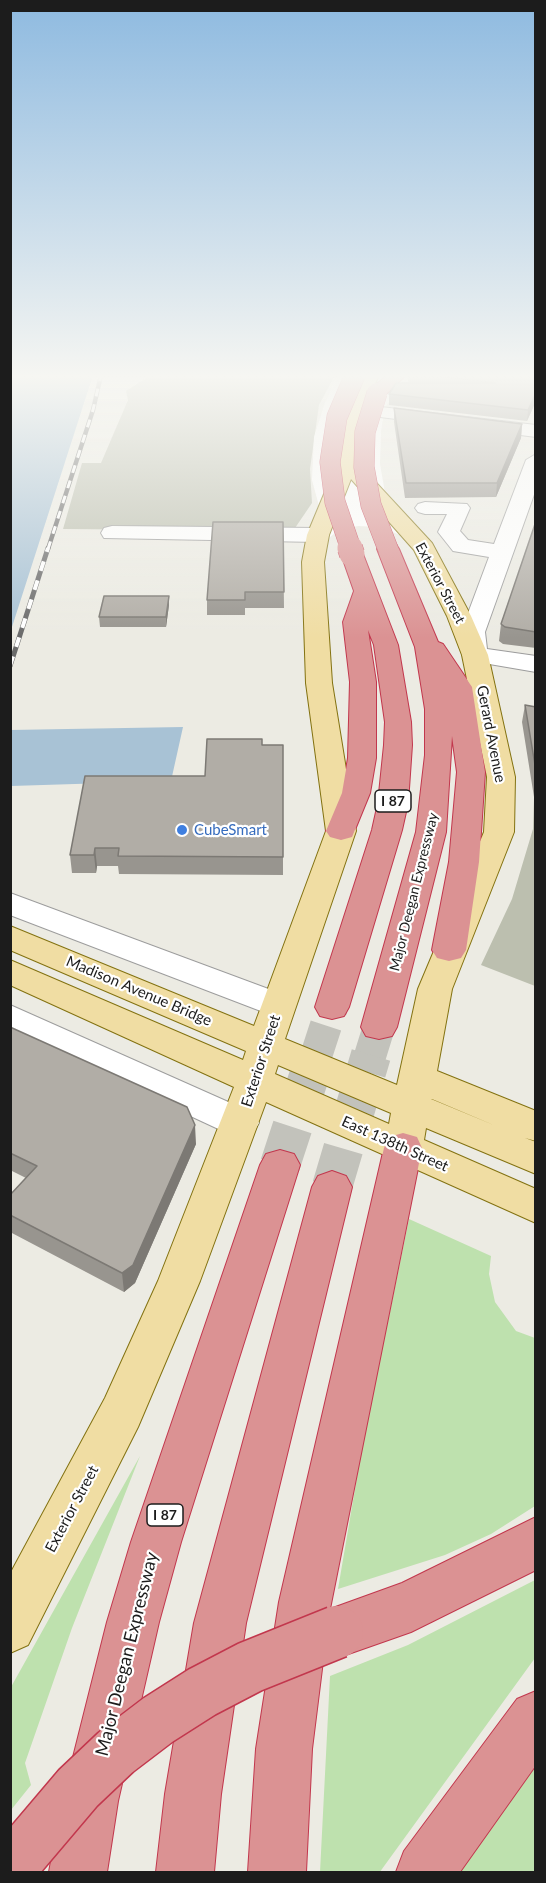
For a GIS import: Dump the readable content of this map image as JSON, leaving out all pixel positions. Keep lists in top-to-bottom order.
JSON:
{
  "streets": {
    "highway": ["I 87", "Major Deegan Expressway"],
    "main road": ["Exterior Street", "Gerard Avenue", "East 138th Street"]
  },
  "crossings": [
    ["Exterior Street", "Gerard Avenue"],
    ["Exterior Street", "East 138th Street"],
    ["Gerard Avenue", "East 138th Street"]
  ],
  "places": ["CubeSmart"]
}
